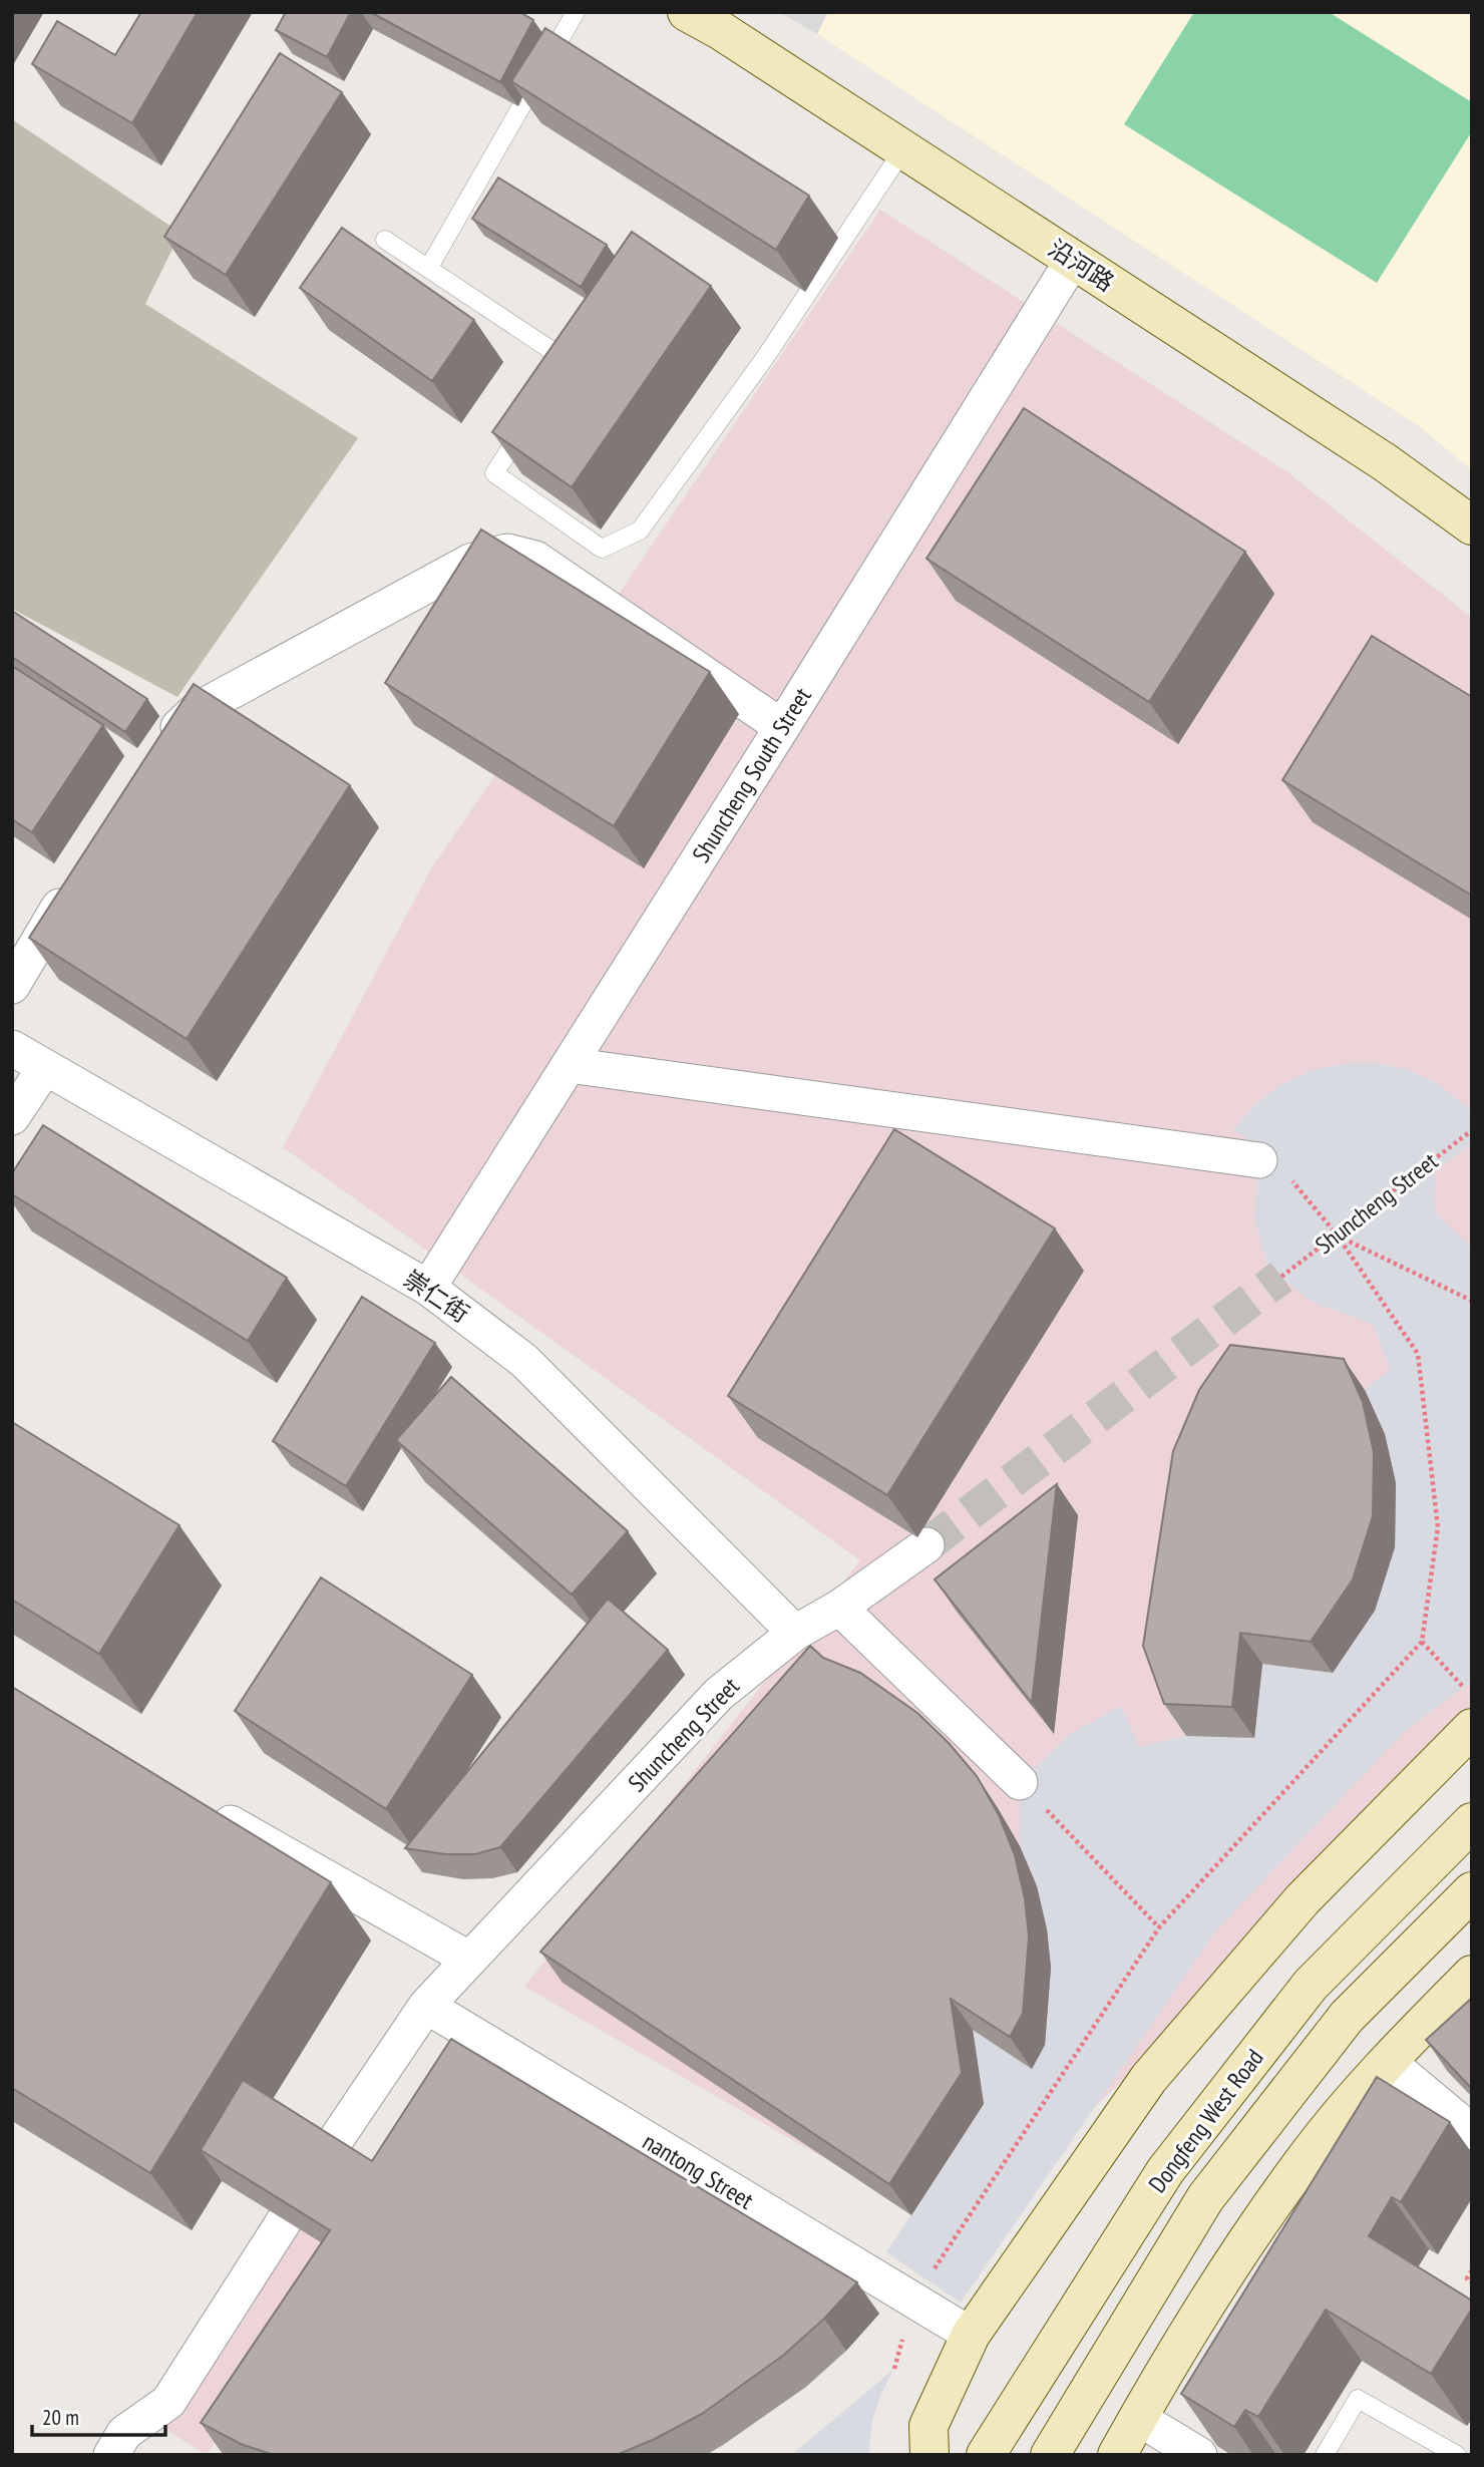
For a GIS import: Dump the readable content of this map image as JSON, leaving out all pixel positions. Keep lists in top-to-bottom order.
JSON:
{
  "streets": {
    "main road": ["沿河路", "Dongfeng West Road"],
    "street": [
      "Shuncheng South Street",
      "Shuncheng Street",
      "崇仁街",
      "nantong Street"
    ]
  },
  "crossings": [
    ["沿河路", "Shuncheng South Street"],
    ["Shuncheng South Street", "崇仁街"],
    ["Shuncheng Street", "崇仁街"],
    ["Shuncheng Street", "nantong Street"]
  ],
  "scale_bar": "20 m"
}
